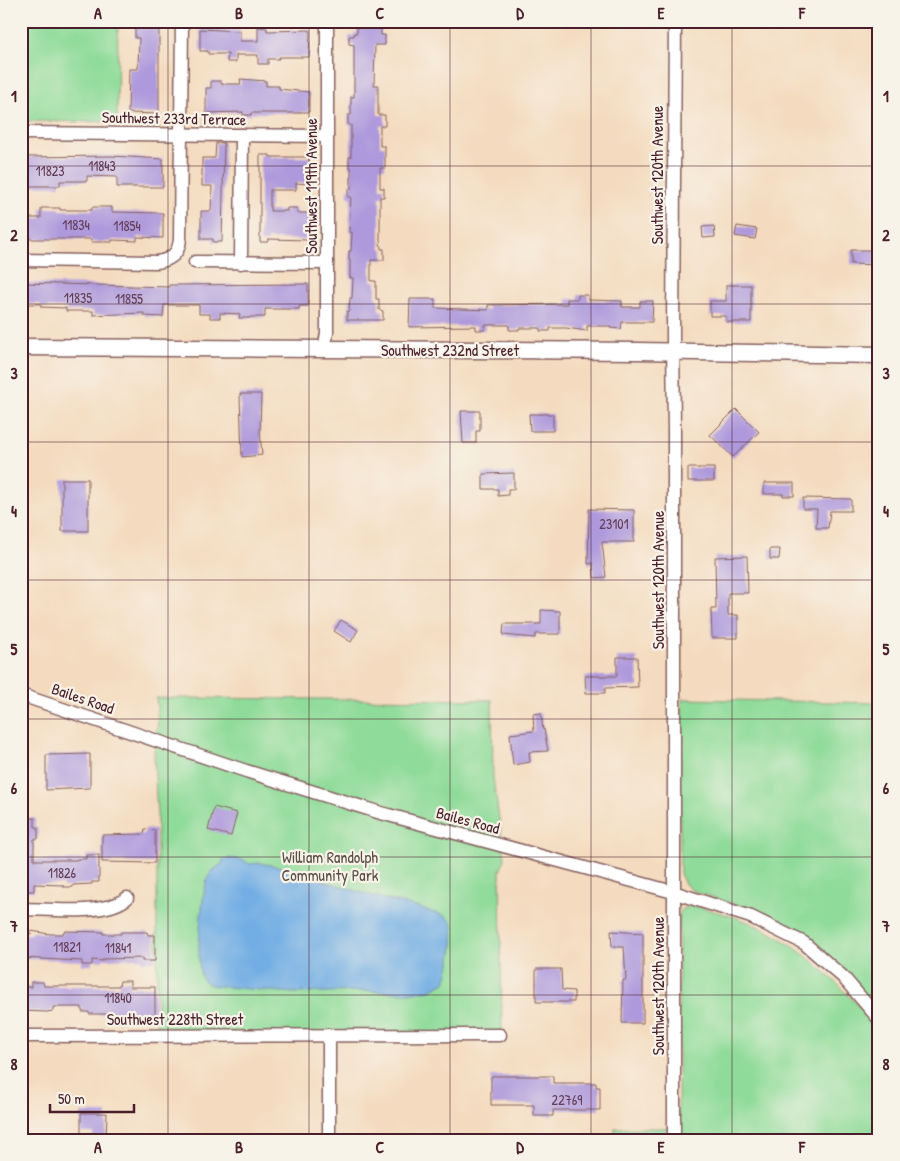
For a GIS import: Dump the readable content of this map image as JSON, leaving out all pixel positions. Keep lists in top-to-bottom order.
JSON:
{
  "streets": {
    "street": [
      "Southwest 233rd Terrace",
      "Southwest 120th Avenue",
      "Southwest 119th Avenue",
      "Southwest 232nd Street",
      "Bailes Road",
      "Southwest 228th Street"
    ]
  },
  "crossings": [
    ["Southwest 233rd Terrace", "Southwest 119th Avenue"],
    ["Southwest 120th Avenue", "Southwest 232nd Street"],
    ["Southwest 120th Avenue", "Bailes Road"],
    ["Southwest 119th Avenue", "Southwest 232nd Street"]
  ],
  "parks": ["William Randolph Community Park"],
  "house_numbers": [
    "11843",
    "11823",
    "11834",
    "11854",
    "11835",
    "11855",
    "23101",
    "11826",
    "11821",
    "11841",
    "11840",
    "22769"
  ],
  "scale_bar": "50 m",
  "grid": {
    "columns": [
      "A",
      "B",
      "C",
      "D",
      "E",
      "F"
    ],
    "rows": [
      "1",
      "2",
      "3",
      "4",
      "5",
      "6",
      "7",
      "8"
    ]
  }
}
